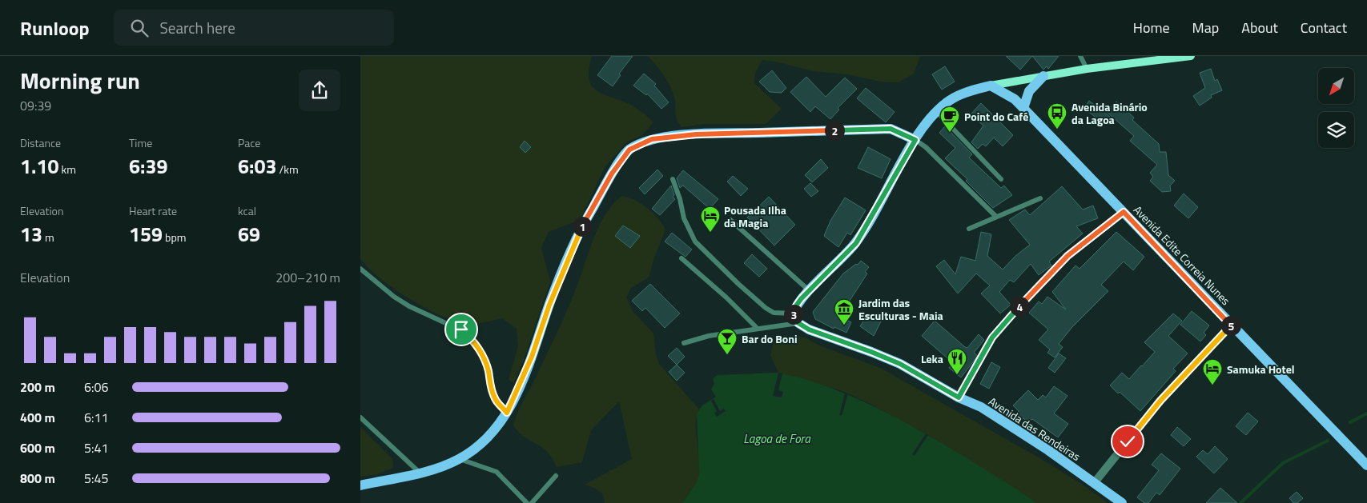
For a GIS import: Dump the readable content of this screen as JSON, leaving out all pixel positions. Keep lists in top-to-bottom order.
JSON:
{
  "streets": {
    "main road": ["Avenida Edite Correia Nunes", "Avenida das Rendeiras"]
  },
  "water": ["Lagoa de Fora"],
  "places": {
    "bus stop": ["Avenida Binário da Lagoa"],
    "cafe": ["Point do Café"],
    "hotel": ["Pousada Ilha da Magia", "Samuka Hotel"],
    "museum": ["Jardim das Esculturas - Maia"],
    "bar": ["Bar do Boni"],
    "restaurant": ["Leka"]
  },
  "north": "bottom left",
  "page": {
    "header": "Runloop",
    "search": "Search here",
    "nav": [
      "Home",
      "Map",
      "About",
      "Contact"
    ],
    "heading": ["Morning run", "09:39"],
    "pins": [
      "2",
      "1",
      "4",
      "3",
      "5"
    ],
    "stats": [
      ["Distance", "1.10 km"],
      ["Time", "6:39"],
      ["Pace", "6:03 /km"],
      ["Elevation", "13 m"],
      ["Heart rate", "159 bpm"],
      ["kcal", "69"]
    ],
    "chart": ["Elevation", "200–210 m"],
    "list": [
      {
        "name": "200 m",
        "note": "6:06"
      },
      {
        "name": "400 m",
        "note": "6:11"
      },
      {
        "name": "600 m",
        "note": "5:41"
      },
      {
        "name": "800 m",
        "note": "5:45"
      }
    ]
  }
}
